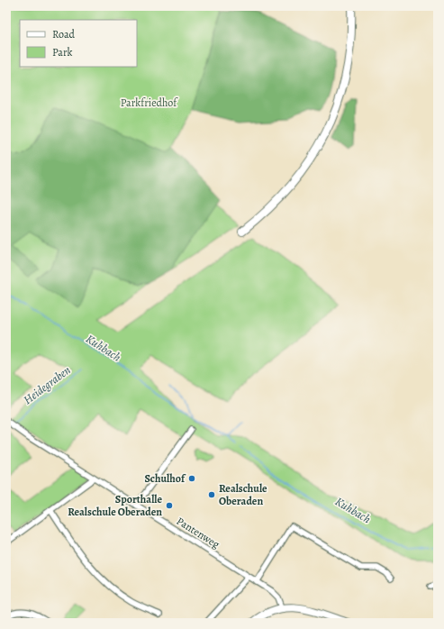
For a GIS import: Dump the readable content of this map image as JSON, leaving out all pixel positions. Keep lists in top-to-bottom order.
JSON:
{
  "streets": {
    "street": ["Pantenweg"]
  },
  "water": ["Kuhbach", "Heidegraben"],
  "parks": ["Parkfriedhof"],
  "places": ["Schulhof", "Realschule Oberaden", "Sporthalle Realschule Oberaden"],
  "legend": ["Road", "Park"]
}
